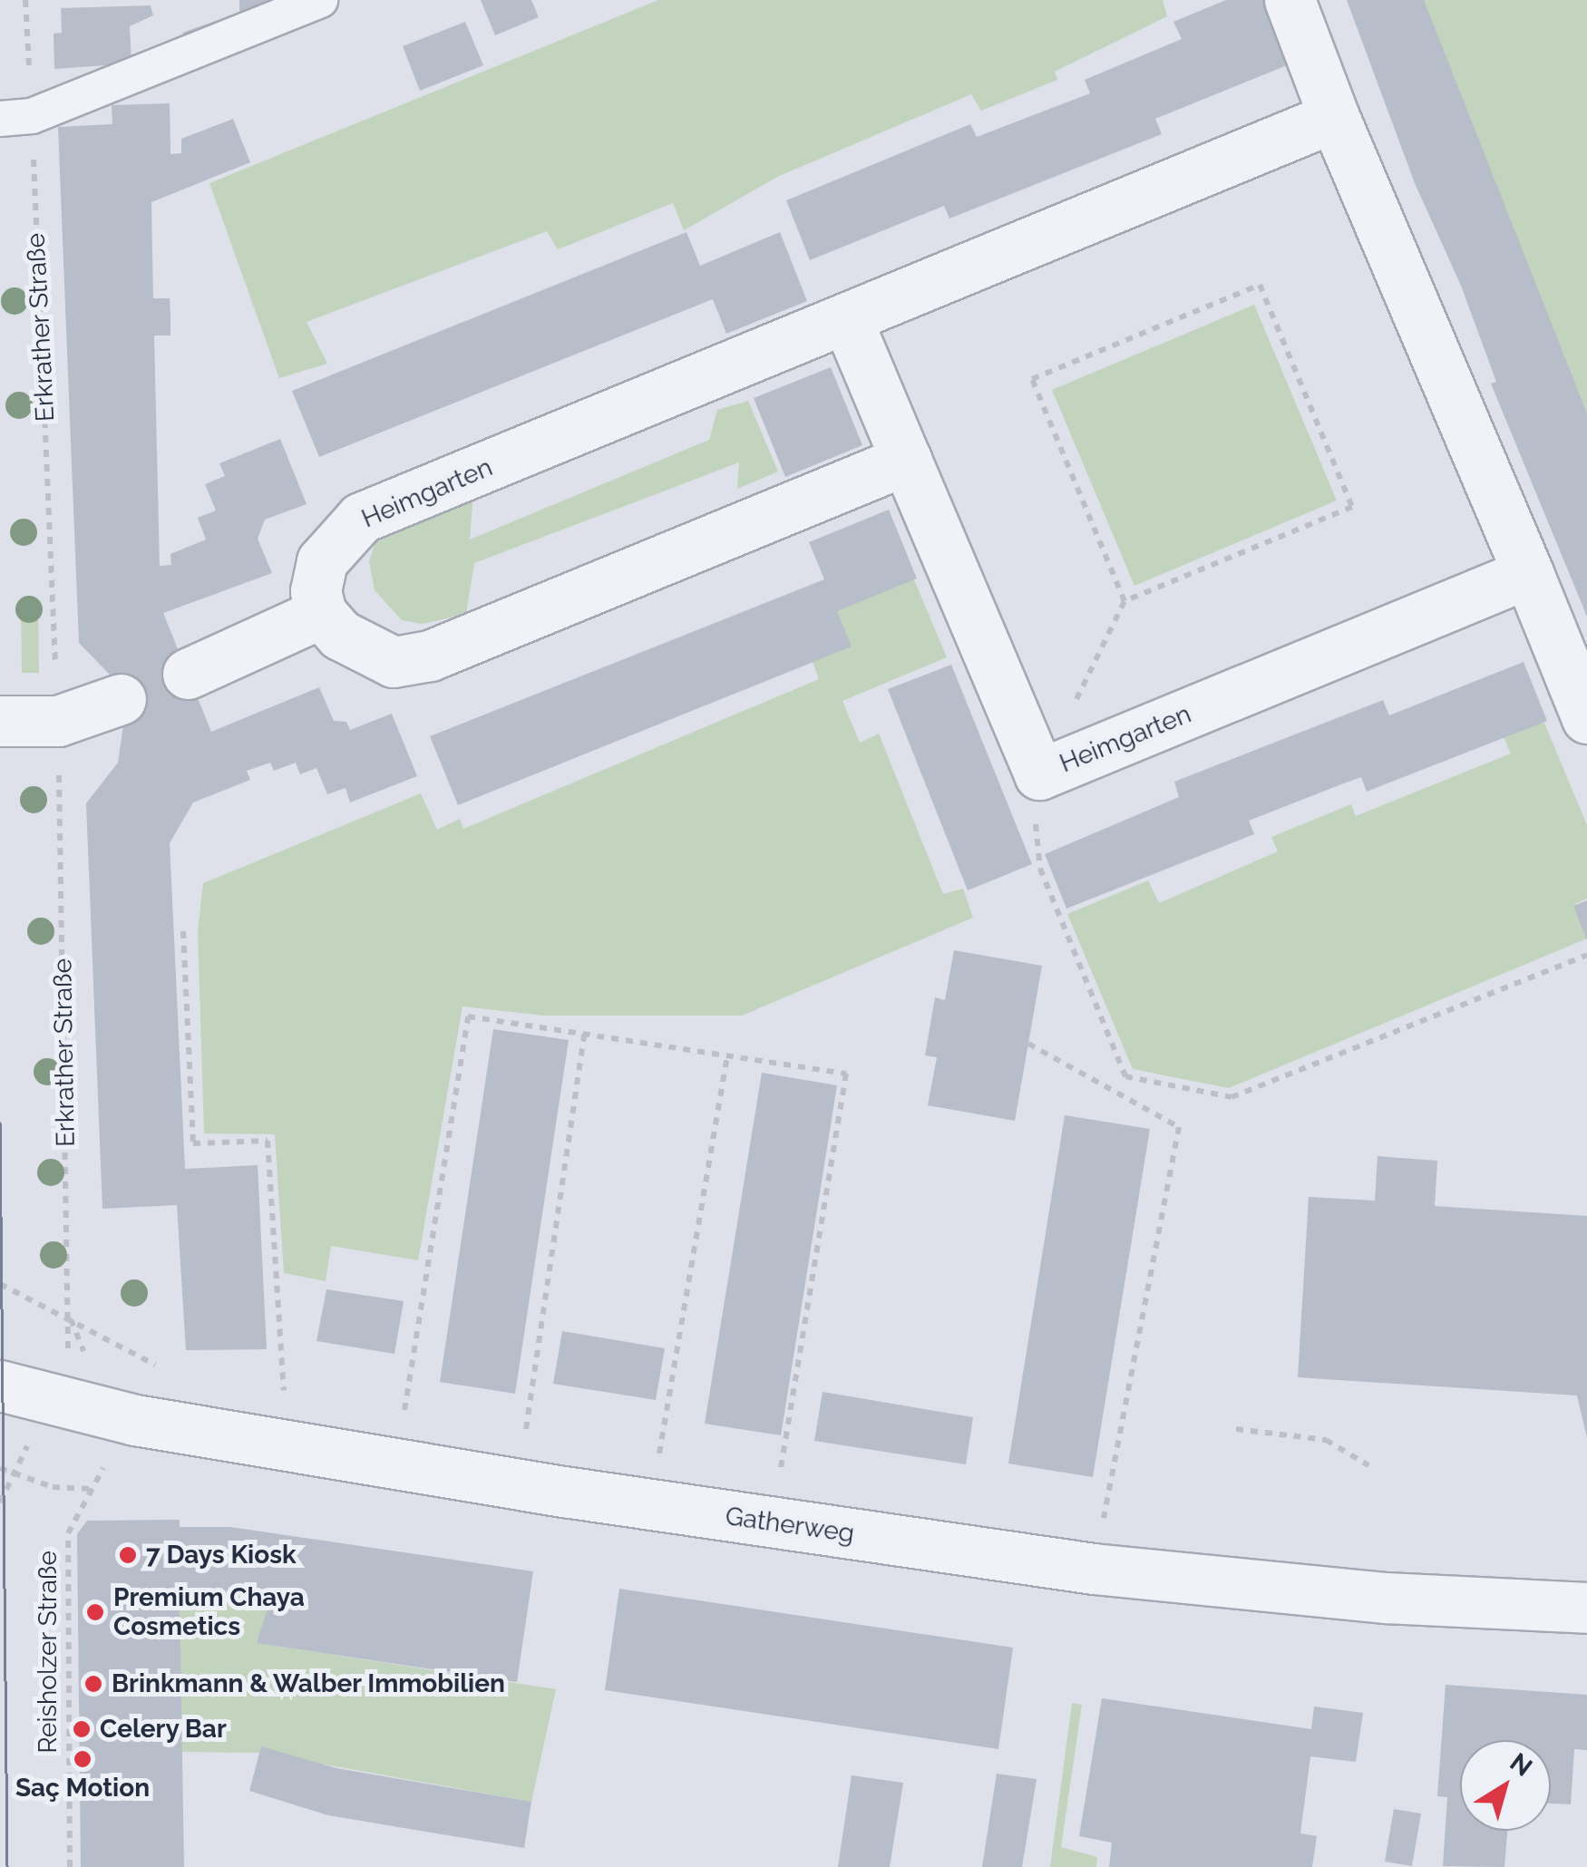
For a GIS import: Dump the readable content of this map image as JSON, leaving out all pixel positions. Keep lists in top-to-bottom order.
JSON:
{
  "streets": {
    "street": ["Heimgarten", "Gatherweg"],
    "path": ["Erkrather Straße", "Reisholzer Straße"]
  },
  "places": [
    "7 Days Kiosk",
    "Premium Chaya Cosmetics",
    "Brinkmann & Walber Immobilien",
    "Celery Bar",
    "Saç Motion"
  ],
  "north": "top right"
}
